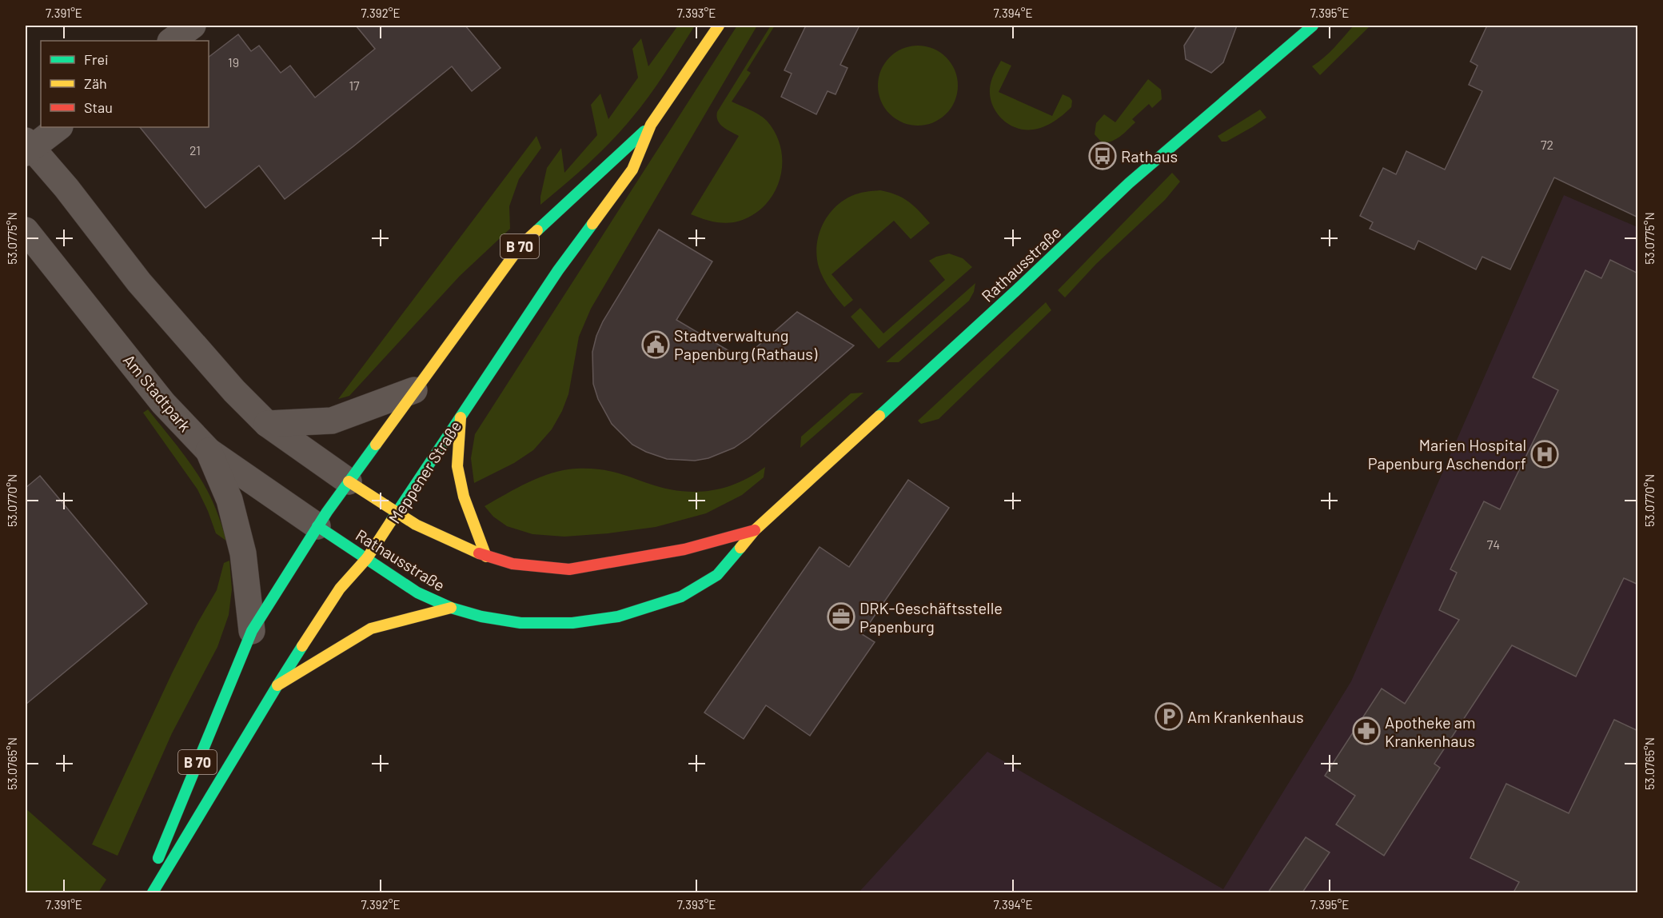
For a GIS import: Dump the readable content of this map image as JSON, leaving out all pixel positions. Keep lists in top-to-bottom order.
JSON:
{
  "streets": {
    "street": [
      "B 70",
      "Rathausstraße",
      "Am Stadtpark",
      "Meppener Straße"
    ]
  },
  "crossings": [
    ["B 70", "Rathausstraße"],
    ["B 70", "Meppener Straße"],
    ["Rathausstraße", "Am Stadtpark"],
    ["Rathausstraße", "Meppener Straße"],
    ["Am Stadtpark", "Meppener Straße"]
  ],
  "places": {
    "bus stop": ["Rathaus"],
    "public building": ["Stadtverwaltung Papenburg (Rathaus)"],
    "hospital": ["Marien Hospital Papenburg Aschendorf"],
    "office": ["DRK-Geschäftsstelle Papenburg"],
    "parking": ["Am Krankenhaus"],
    "pharmacy": ["Apotheke am Krankenhaus"]
  },
  "house_numbers": [
    "19",
    "17",
    "72",
    "21",
    "74"
  ],
  "legend": ["Frei", "Zäh", "Stau"],
  "coordinates": [
    "7.391°E",
    "7.392°E",
    "7.393°E",
    "7.394°E",
    "7.395°E",
    "53.0775°N",
    "53.0770°N",
    "53.0765°N"
  ]
}
